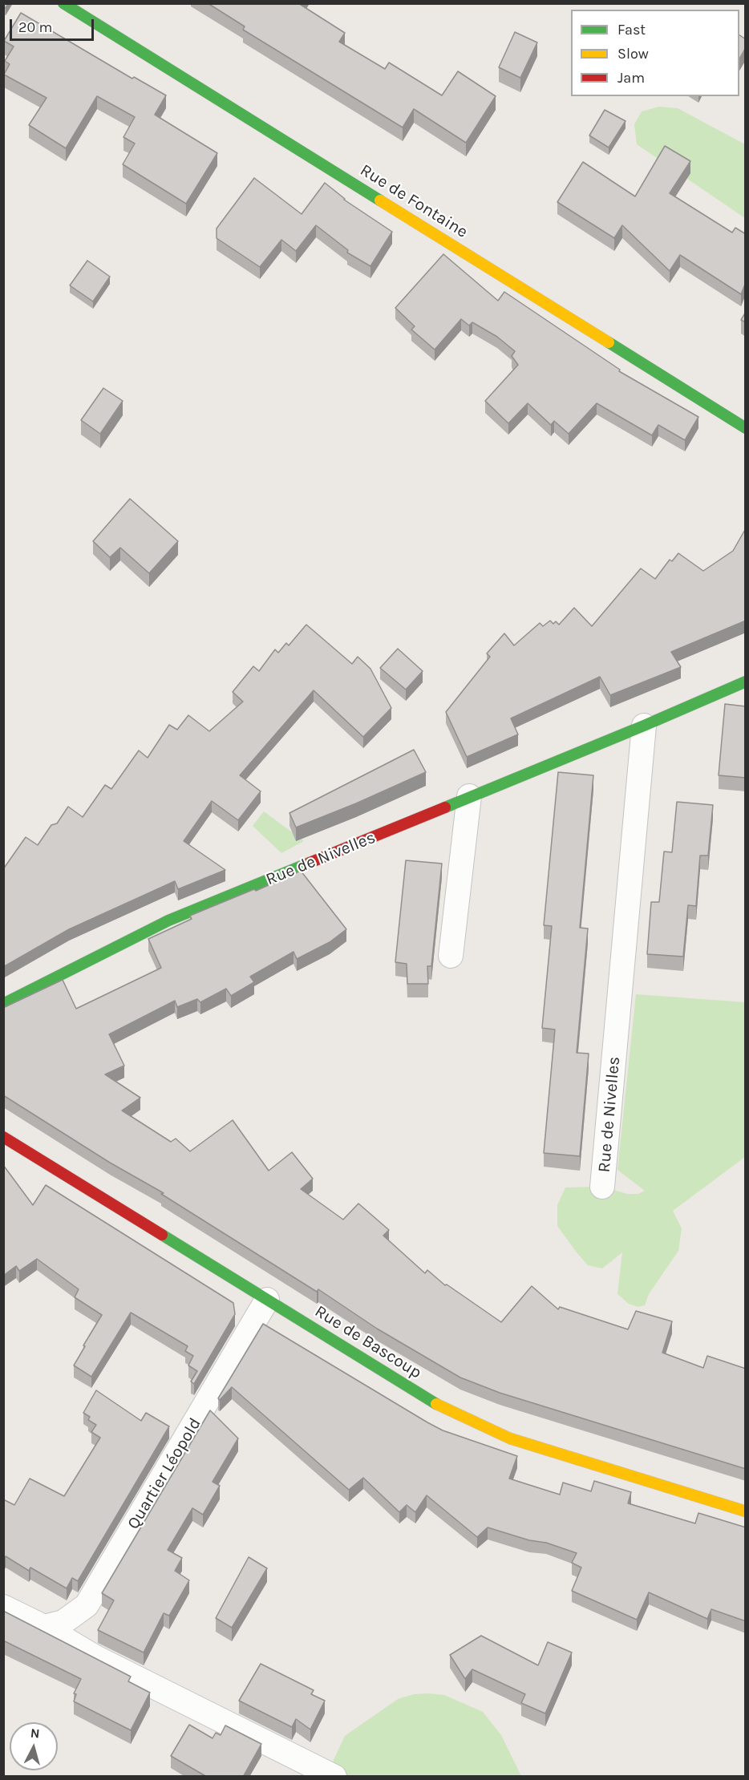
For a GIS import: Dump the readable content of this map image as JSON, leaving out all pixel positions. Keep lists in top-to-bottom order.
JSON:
{
  "streets": {
    "street": [
      "Rue de Fontaine",
      "Rue de Nivelles",
      "Rue de Bascoup",
      "Quartier Léopold"
    ]
  },
  "crossings": [
    ["Rue de Bascoup", "Quartier Léopold"]
  ],
  "legend": ["Fast", "Slow", "Jam"],
  "scale_bar": "20 m",
  "north": "top"
}
